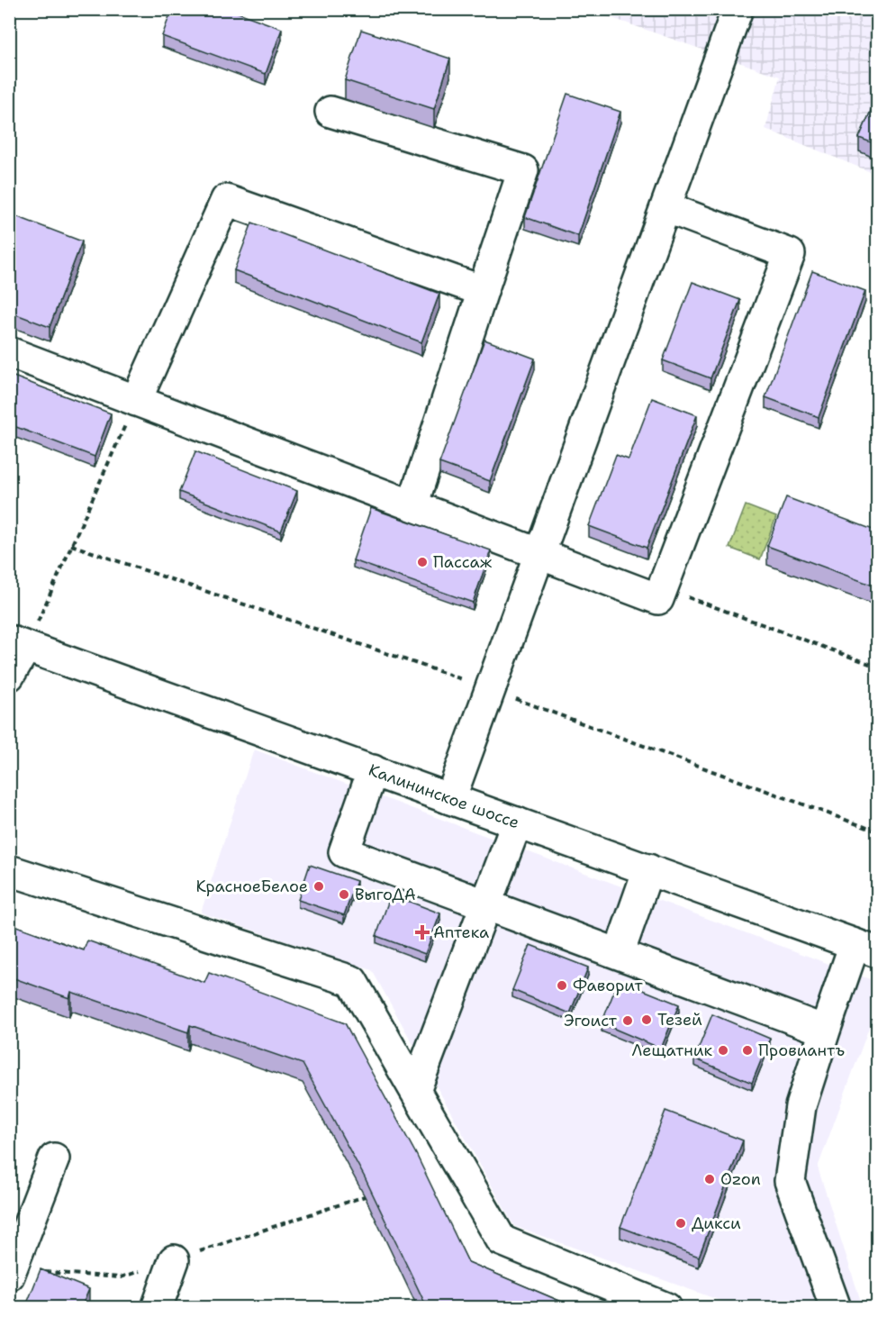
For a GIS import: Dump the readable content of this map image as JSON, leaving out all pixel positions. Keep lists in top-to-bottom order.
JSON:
{
  "streets": {
    "main road": ["Калининское шоссе"]
  },
  "places": {
    "other": [
      "Пассаж",
      "КрасноеБелое",
      "ВыгоДА",
      "Фаворит",
      "Тезей",
      "Эгоист",
      "Лещатник",
      "Провиантъ",
      "Ozon",
      "Дикси"
    ],
    "health": ["Аптека"]
  }
}
